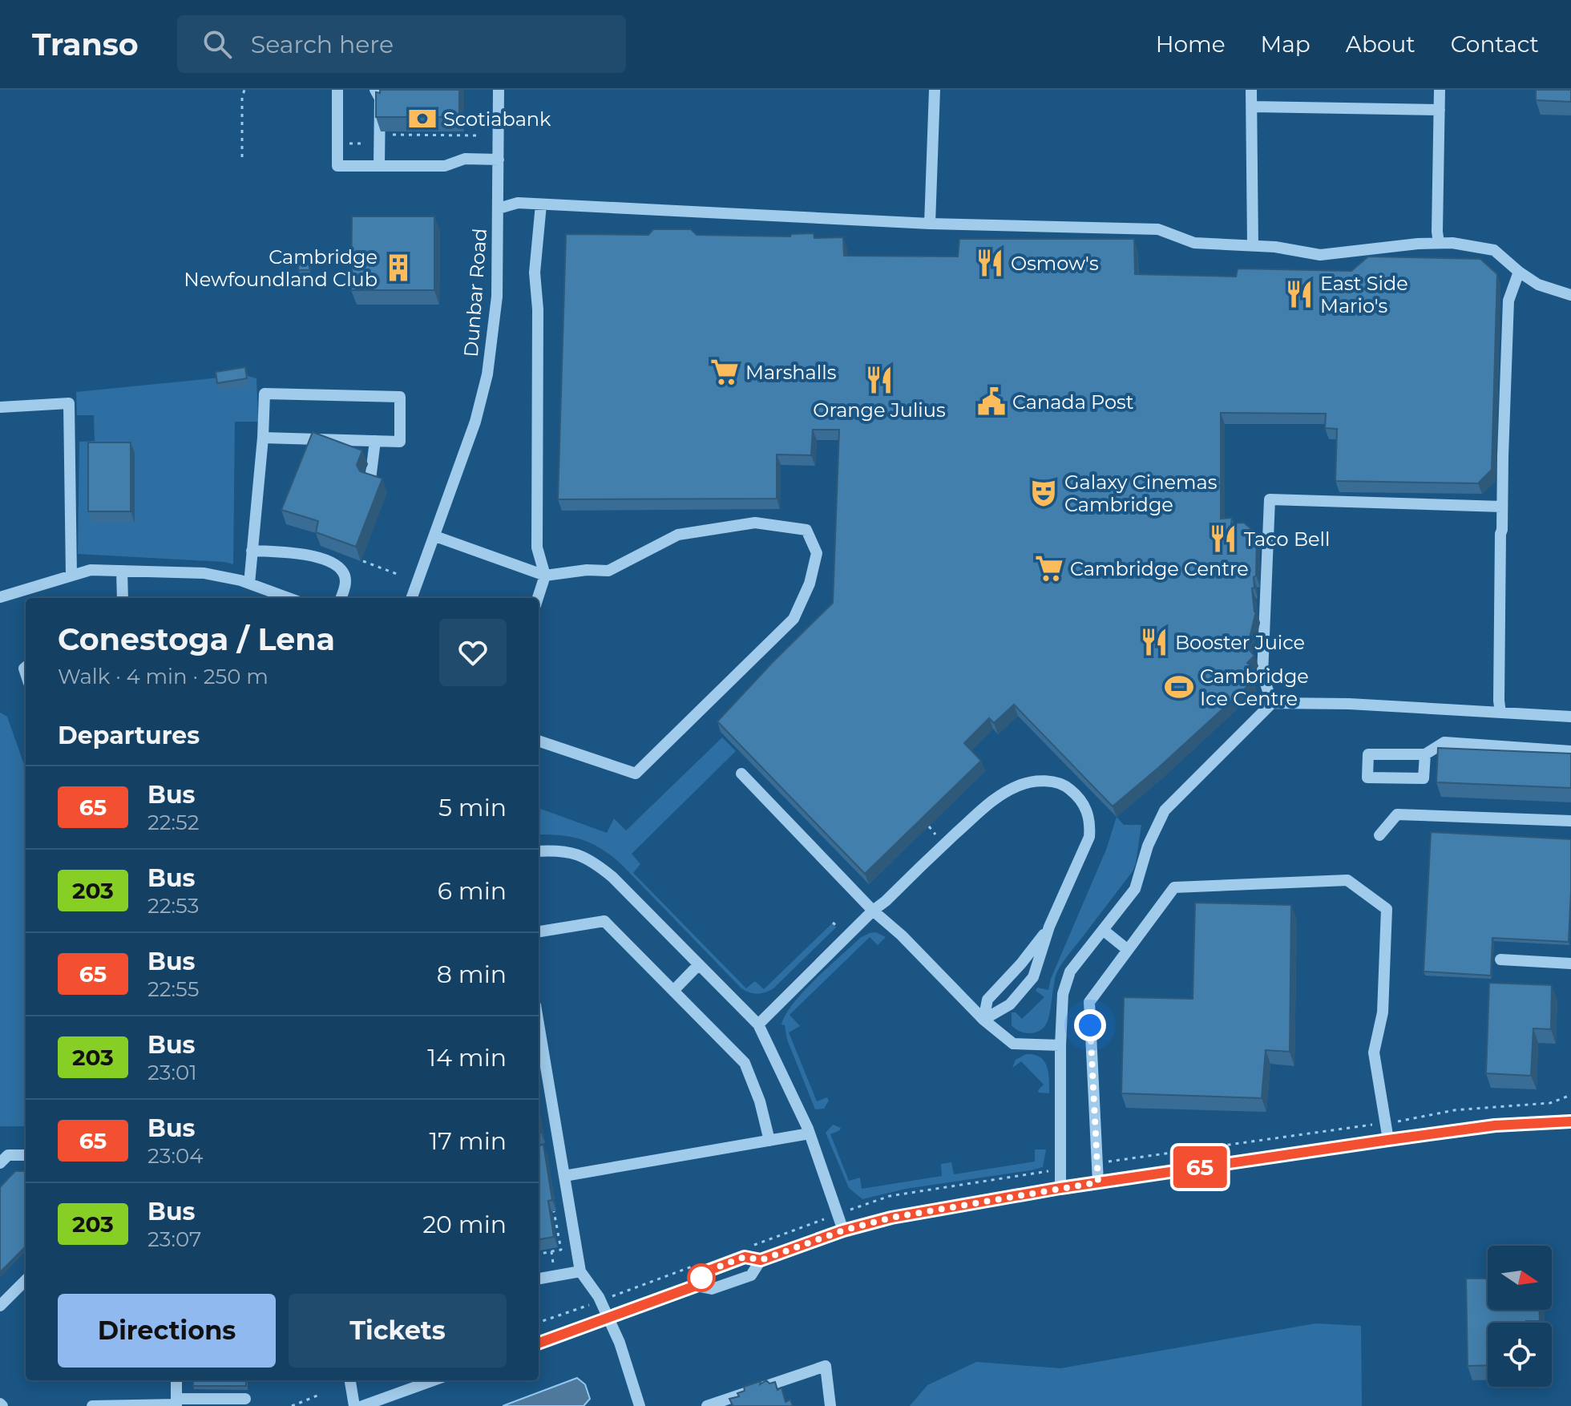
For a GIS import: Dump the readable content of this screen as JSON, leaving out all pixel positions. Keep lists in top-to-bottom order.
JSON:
{
  "streets": {
    "street": ["Dunbar Road"]
  },
  "places": {
    "bank": ["Scotiabank"],
    "restaurant": [
      "Osmow's",
      "East Side Mario's",
      "Orange Julius",
      "Taco Bell",
      "Booster Juice"
    ],
    "building": ["Cambridge Newfoundland Club"],
    "supermarket": ["Marshalls", "Cambridge Centre"],
    "public building": ["Canada Post"],
    "theatre": ["Galaxy Cinemas Cambridge"],
    "sports": ["Cambridge Ice Centre"]
  },
  "lines": ["bus line 65"],
  "north": "right",
  "page": {
    "header": "Transo",
    "search": "Search here",
    "nav": [
      "Home",
      "Map",
      "About",
      "Contact"
    ],
    "on_map": "65",
    "heading": [
      ["Conestoga / Lena", "Walk · 4 min · 250 m"],
      "Departures"
    ],
    "list": [
      {
        "mark": "65",
        "name": "Bus",
        "note": "22:52",
        "value": "5 min"
      },
      {
        "mark": "203",
        "name": "Bus",
        "note": "22:53",
        "value": "6 min"
      },
      {
        "mark": "65",
        "name": "Bus",
        "note": "22:55",
        "value": "8 min"
      },
      {
        "mark": "203",
        "name": "Bus",
        "note": "23:01",
        "value": "14 min"
      },
      {
        "mark": "65",
        "name": "Bus",
        "note": "23:04",
        "value": "17 min"
      },
      {
        "mark": "203",
        "name": "Bus",
        "note": "23:07",
        "value": "20 min"
      }
    ],
    "buttons": ["Directions", "Tickets"]
  }
}
